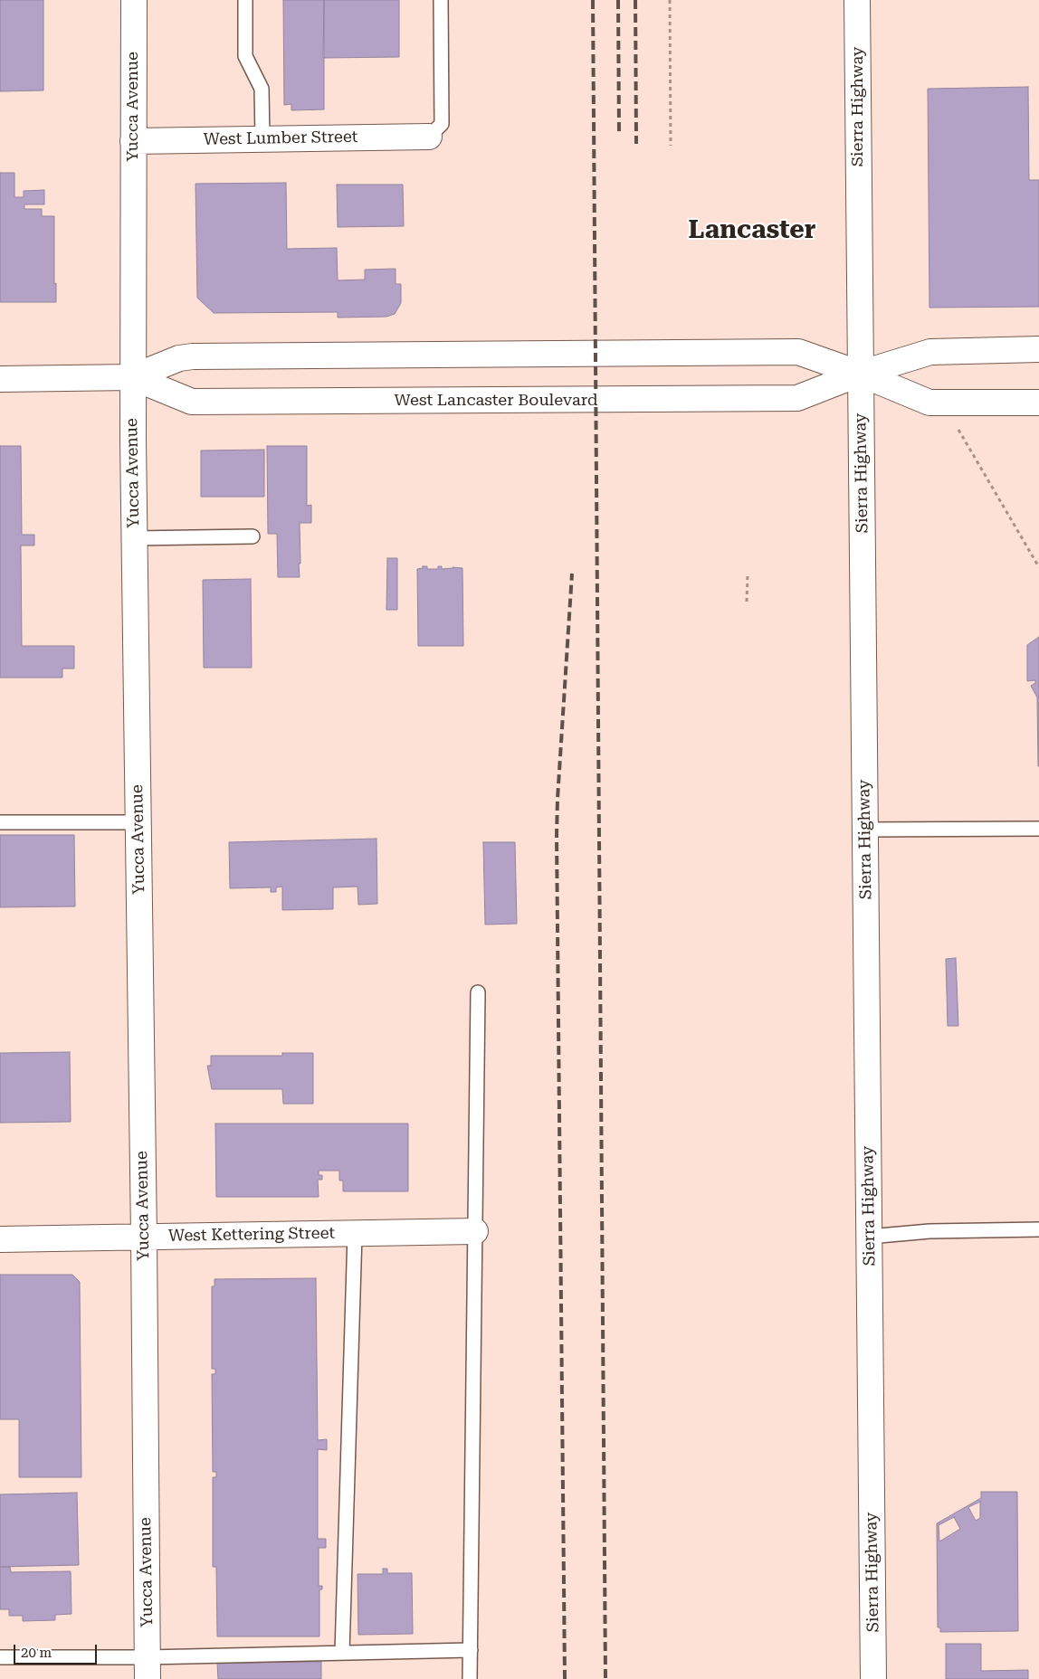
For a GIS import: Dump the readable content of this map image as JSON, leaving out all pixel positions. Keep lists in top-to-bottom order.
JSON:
{
  "streets": {
    "street": [
      "Yucca Avenue",
      "Sierra Highway",
      "West Lumber Street",
      "West Lancaster Boulevard",
      "West Kettering Street"
    ]
  },
  "crossings": [
    ["Yucca Avenue", "West Lumber Street"],
    ["Yucca Avenue", "West Lancaster Boulevard"],
    ["Yucca Avenue", "West Kettering Street"],
    ["Sierra Highway", "West Lancaster Boulevard"]
  ],
  "districts": ["Lancaster"],
  "scale_bar": "20 m"
}
